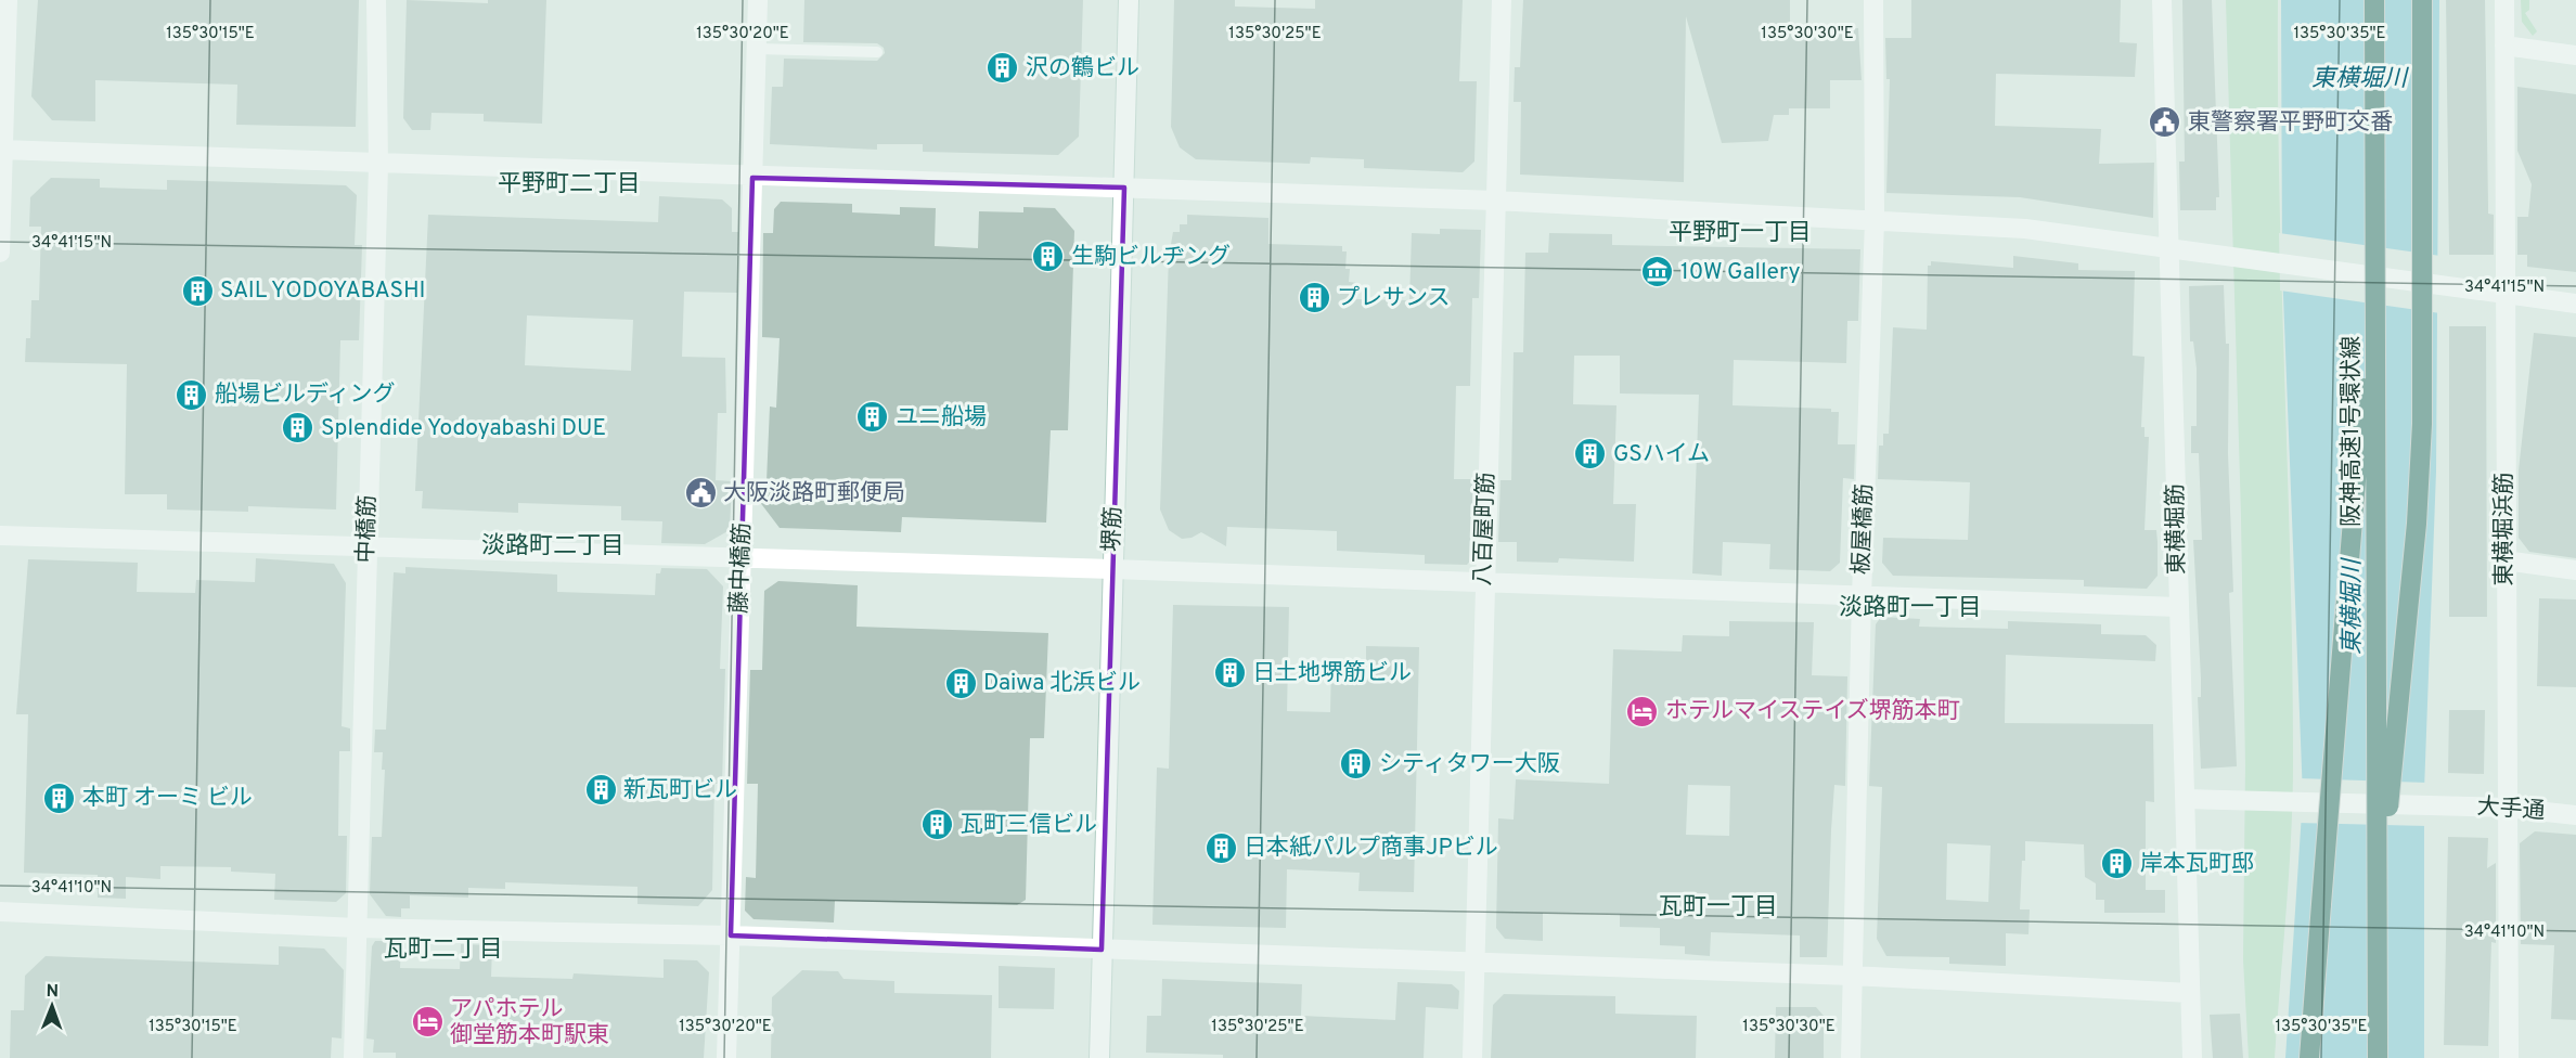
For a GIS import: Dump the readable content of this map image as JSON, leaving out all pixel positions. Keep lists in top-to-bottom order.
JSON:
{
  "streets": {
    "highway": ["阪神高速1号環状線"],
    "street": [
      "中橋筋",
      "堺筋",
      "八百屋町筋",
      "板屋橋筋",
      "東横堀筋",
      "東横堀浜筋",
      "藤中橋筋",
      "大手通"
    ]
  },
  "crossings": [
    ["東横堀筋", "大手通"],
    ["東横堀浜筋", "大手通"]
  ],
  "districts": [
    "平野町二丁目",
    "平野町一丁目",
    "淡路町二丁目",
    "淡路町一丁目",
    "瓦町一丁目",
    "瓦町二丁目"
  ],
  "water": ["東横堀川"],
  "places": {
    "building": [
      "沢の鶴ビル",
      "生駒ビルヂング",
      "SAIL YODOYABASHI",
      "プレサンス",
      "船場ビルディング",
      "ユニ船場",
      "Splendide Yodoyabashi DUE",
      "GSハイム",
      "日土地堺筋ビル",
      "Daiwa 北浜ビル",
      "シティタワー大阪",
      "新瓦町ビル",
      "本町 オーミ ビル",
      "瓦町三信ビル",
      "日本紙パルプ商事JPビル",
      "岸本瓦町邸"
    ],
    "public building": ["東警察署平野町交番", "大阪淡路町郵便局"],
    "museum": ["10W Gallery"],
    "hotel": ["ホテルマイステイズ堺筋本町", "アパホテル 御堂筋本町駅東"]
  },
  "north": "top",
  "coordinates": [
    "135°30'15\"E",
    "135°30'20\"E",
    "135°30'25\"E",
    "135°30'30\"E",
    "135°30'35\"E",
    "34°41'15\"N",
    "34°41'10\"N"
  ]
}
